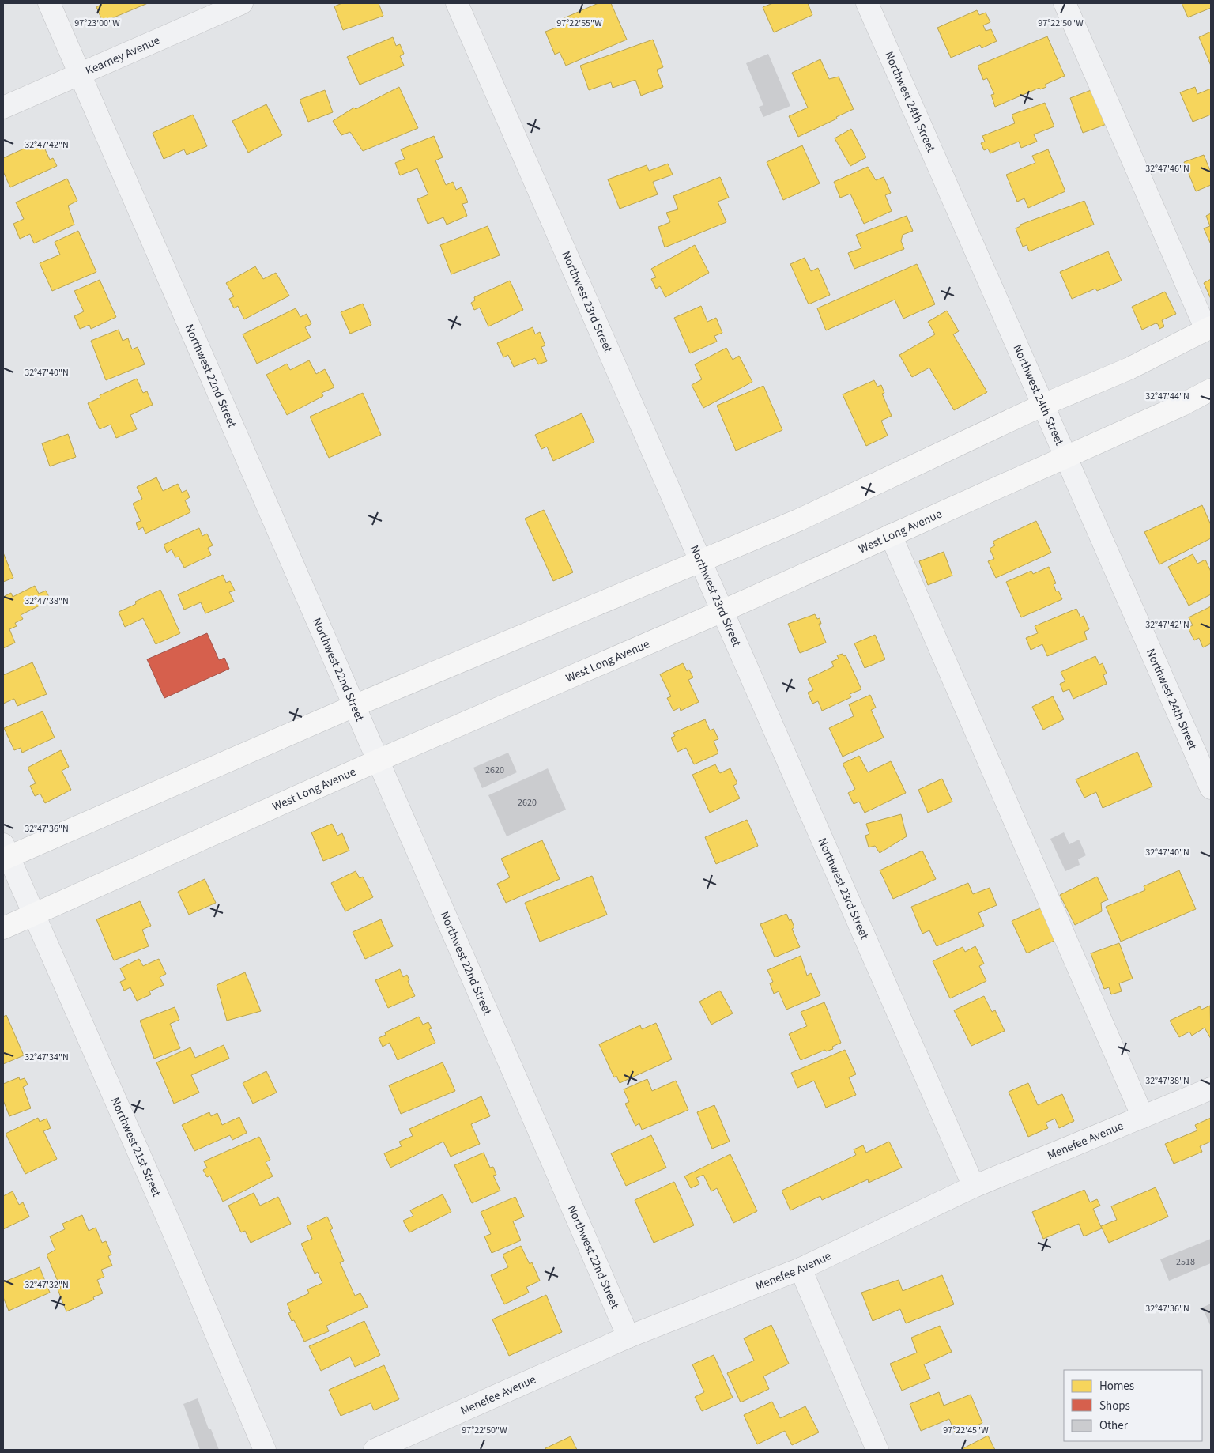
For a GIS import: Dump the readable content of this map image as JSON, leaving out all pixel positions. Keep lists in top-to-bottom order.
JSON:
{
  "streets": {
    "main road": ["West Long Avenue"],
    "street": [
      "Kearney Avenue",
      "Northwest 24th Street",
      "Northwest 23rd Street",
      "Northwest 22nd Street",
      "Menefee Avenue",
      "Northwest 21st Street"
    ]
  },
  "crossings": [
    ["Kearney Avenue", "Northwest 22nd Street"],
    ["Northwest 24th Street", "West Long Avenue"],
    ["Northwest 23rd Street", "West Long Avenue"],
    ["Northwest 23rd Street", "Menefee Avenue"],
    ["Northwest 22nd Street", "West Long Avenue"],
    ["Northwest 22nd Street", "Menefee Avenue"],
    ["West Long Avenue", "Northwest 21st Street"]
  ],
  "house_numbers": ["2620", "2620", "2518"],
  "legend": ["Homes", "Shops", "Other"],
  "coordinates": [
    "97°22'50\"W",
    "97°23'00\"W",
    "97°22'55\"W",
    "32°47'42\"N",
    "32°47'46\"N",
    "32°47'40\"N",
    "32°47'44\"N",
    "32°47'38\"N",
    "32°47'36\"N",
    "32°47'34\"N",
    "32°47'32\"N",
    "97°22'45\"W"
  ]
}
